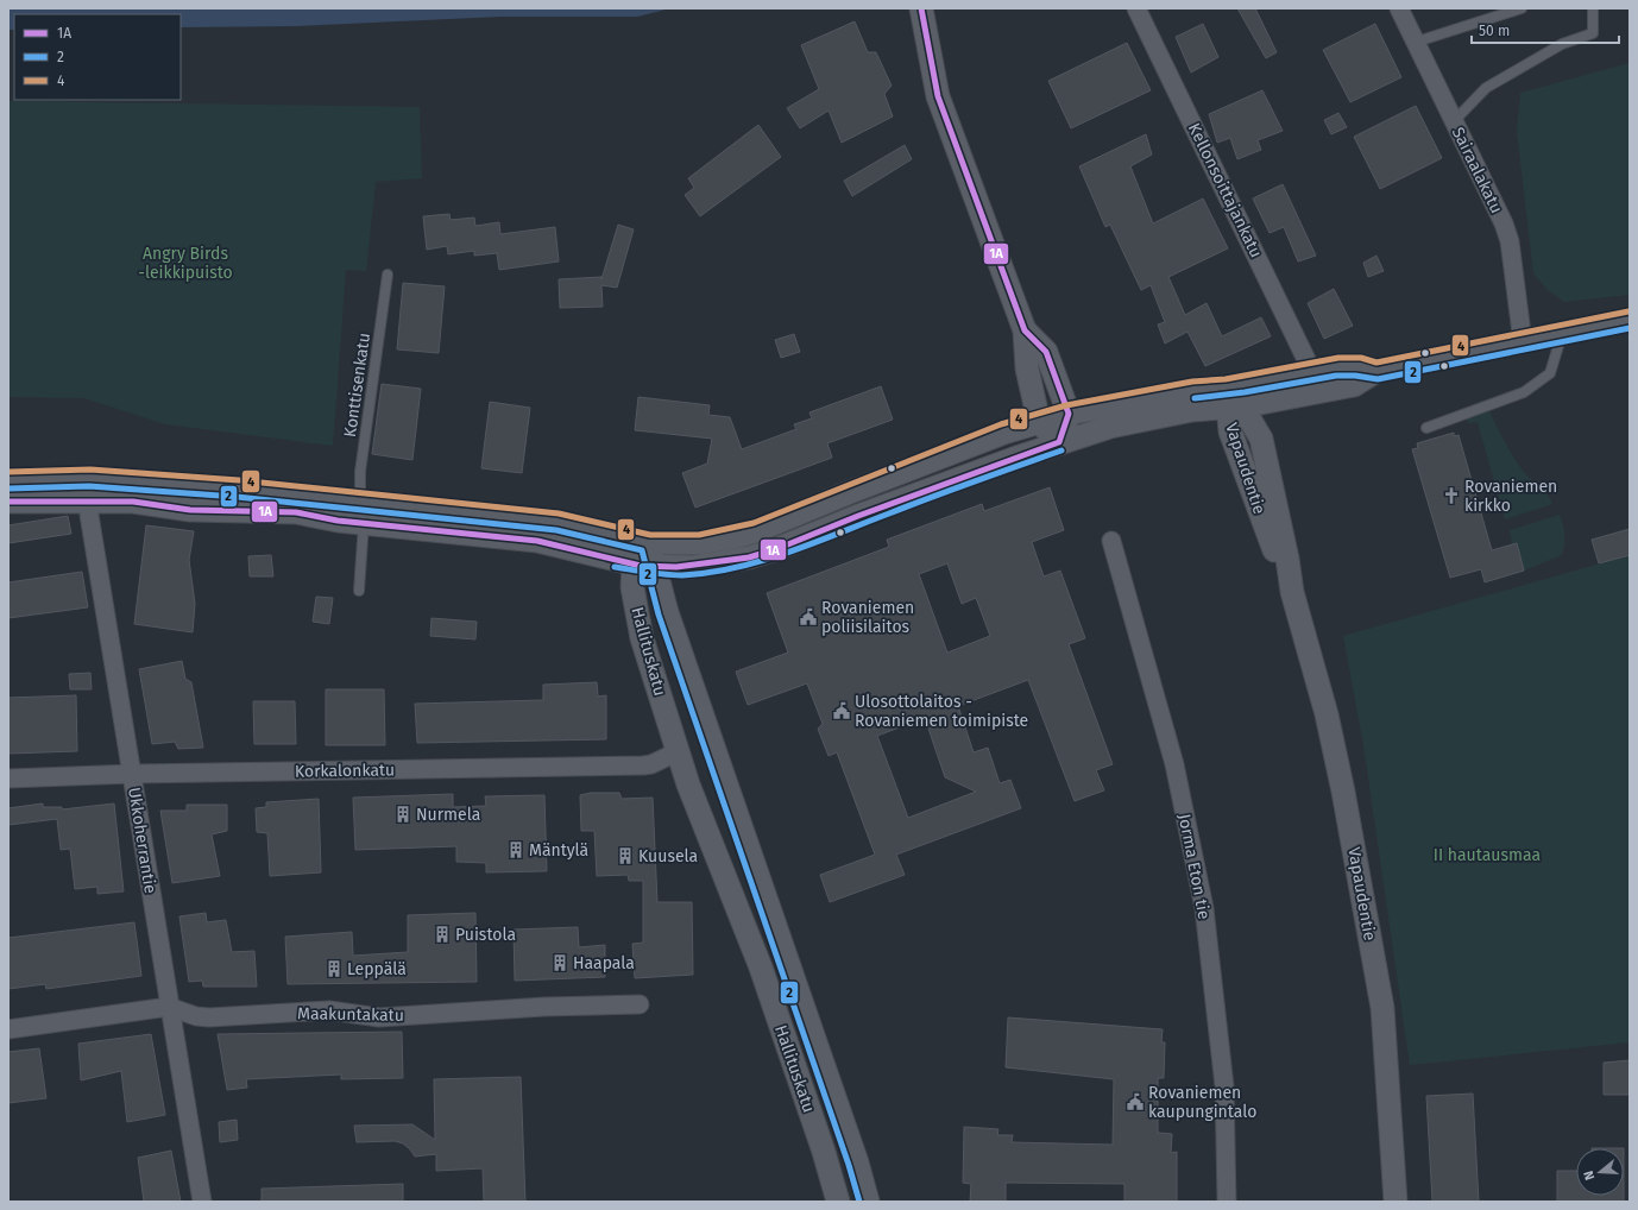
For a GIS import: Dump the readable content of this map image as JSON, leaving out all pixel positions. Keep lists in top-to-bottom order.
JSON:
{
  "streets": {
    "street": [
      "Sairaalakatu",
      "Kellonsoittajankatu",
      "Vapaudentie",
      "Hallituskatu",
      "Korkalonkatu",
      "Ukkoherrantie",
      "Jorma Eton tie",
      "Maakuntakatu"
    ],
    "lane": ["Konttisenkatu"]
  },
  "crossings": [
    ["Hallituskatu", "Korkalonkatu"],
    ["Korkalonkatu", "Ukkoherrantie"],
    ["Ukkoherrantie", "Maakuntakatu"]
  ],
  "parks": ["Angry Birds -leikkipuisto", "II hautausmaa"],
  "places": {
    "church": ["Rovaniemen kirkko"],
    "public building": ["Rovaniemen poliisilaitos", "Ulosottolaitos - Rovaniemen toimipiste", "Rovaniemen kaupungintalo"],
    "building": [
      "Nurmela",
      "Mäntylä",
      "Kuusela",
      "Puistola",
      "Haapala",
      "Leppälä"
    ]
  },
  "lines": ["transit line 1A", "transit line 4", "transit line 2"],
  "legend": ["1A", "2", "4"],
  "scale_bar": "50 m",
  "north": "left"
}
